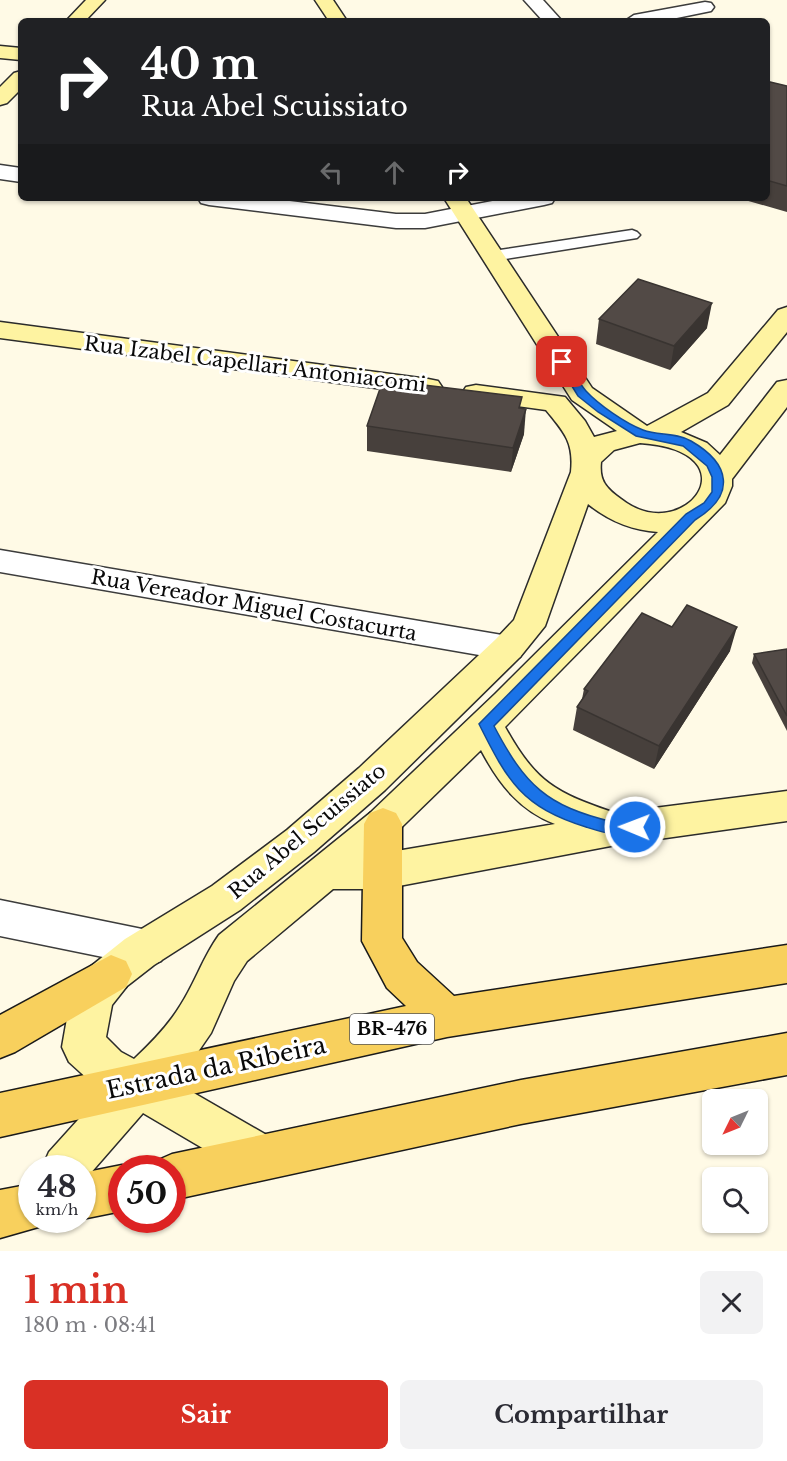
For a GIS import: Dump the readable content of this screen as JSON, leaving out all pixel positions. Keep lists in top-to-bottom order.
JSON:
{
  "streets": {
    "main road": [
      "Rua Izabel Capellari Antoniacomi",
      "Rua Abel Scuissiato",
      "BR-476",
      "Estrada da Ribeira"
    ],
    "street": ["Rua Vereador Miguel Costacurta"]
  },
  "crossings": [
    ["Rua Vereador Miguel Costacurta", "Rua Abel Scuissiato"],
    ["Rua Abel Scuissiato", "Estrada da Ribeira"]
  ],
  "north": "bottom left",
  "page": {
    "turn": ["40 m", "Rua Abel Scuissiato"],
    "speed": "48 km/h",
    "limit": "50",
    "heading": ["1 min", "180 m · 08:41"],
    "buttons": ["Sair", "Compartilhar"]
  }
}
